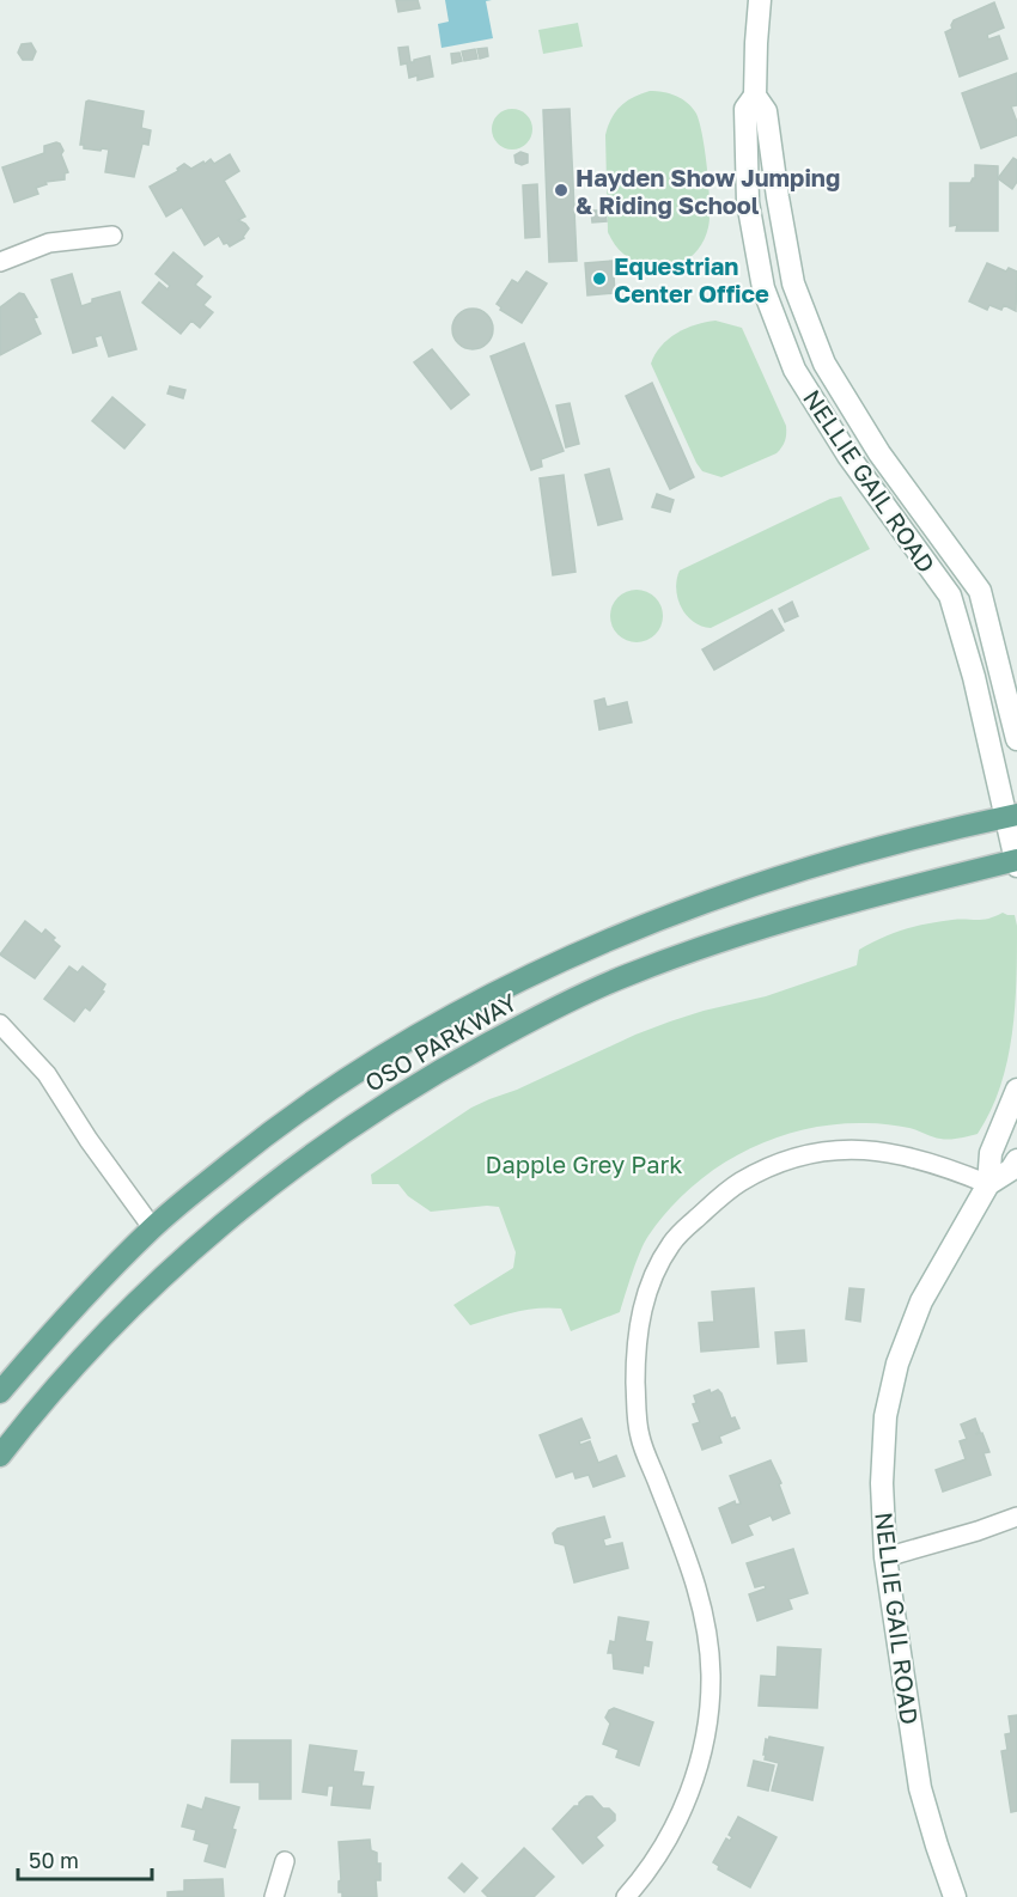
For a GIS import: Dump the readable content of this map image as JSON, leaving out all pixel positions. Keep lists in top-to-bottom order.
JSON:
{
  "streets": {
    "main road": ["OSO PARKWAY"],
    "street": ["NELLIE GAIL ROAD"]
  },
  "crossings": [
    ["NELLIE GAIL ROAD", "OSO PARKWAY"]
  ],
  "parks": ["Dapple Grey Park"],
  "places": ["Hayden Show Jumping & Riding School", "Equestrian Center Office"],
  "scale_bar": "50 m"
}
